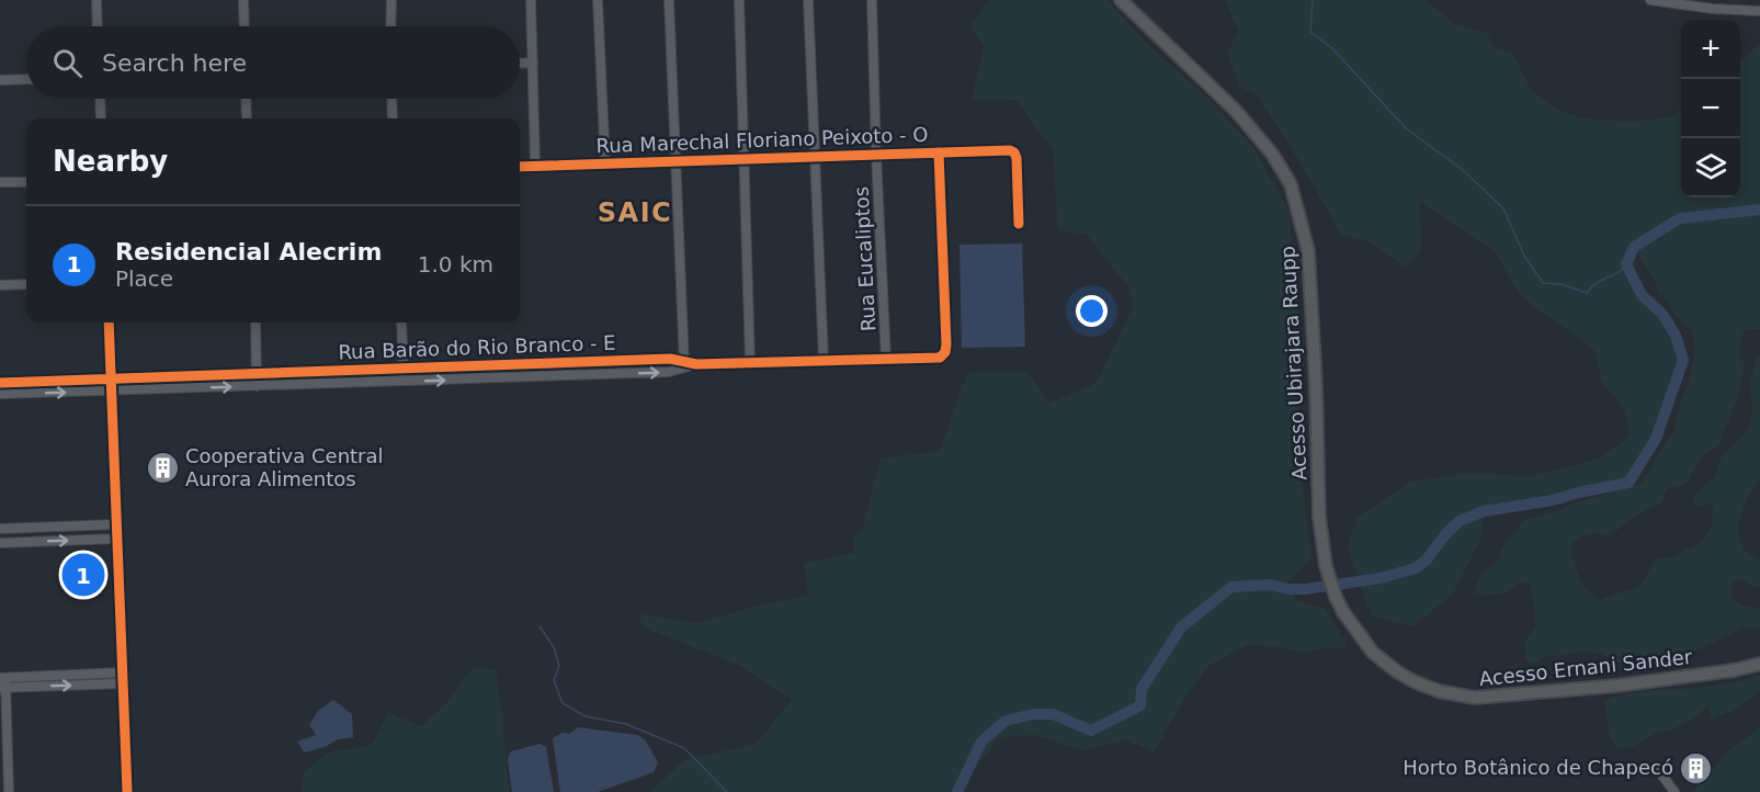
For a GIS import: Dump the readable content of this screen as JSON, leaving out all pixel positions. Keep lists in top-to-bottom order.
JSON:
{
  "streets": {
    "highway": ["Acesso Ubirajara Raupp", "Acesso Ernani Sander"],
    "street": ["Rua Marechal Floriano Peixoto - O", "Rua Eucaliptos", "Rua Barão do Rio Branco - E"]
  },
  "crossings": [
    ["Rua Marechal Floriano Peixoto - O", "Rua Eucaliptos"],
    ["Rua Marechal Floriano Peixoto - O", "Rua Barão do Rio Branco - E"],
    ["Rua Eucaliptos", "Rua Barão do Rio Branco - E"],
    ["Acesso Ubirajara Raupp", "Acesso Ernani Sander"]
  ],
  "districts": ["SAIC"],
  "places": {
    "building": ["Cooperativa Central Aurora Alimentos", "Horto Botânico de Chapecó"]
  },
  "page": {
    "map_buttons": ["+", "−"],
    "search": "Search here",
    "heading": "Nearby",
    "list": [
      {
        "mark": "1",
        "name": "Residencial Alecrim",
        "note": "Place",
        "value": "1.0 km"
      }
    ],
    "pins": "1"
  }
}
